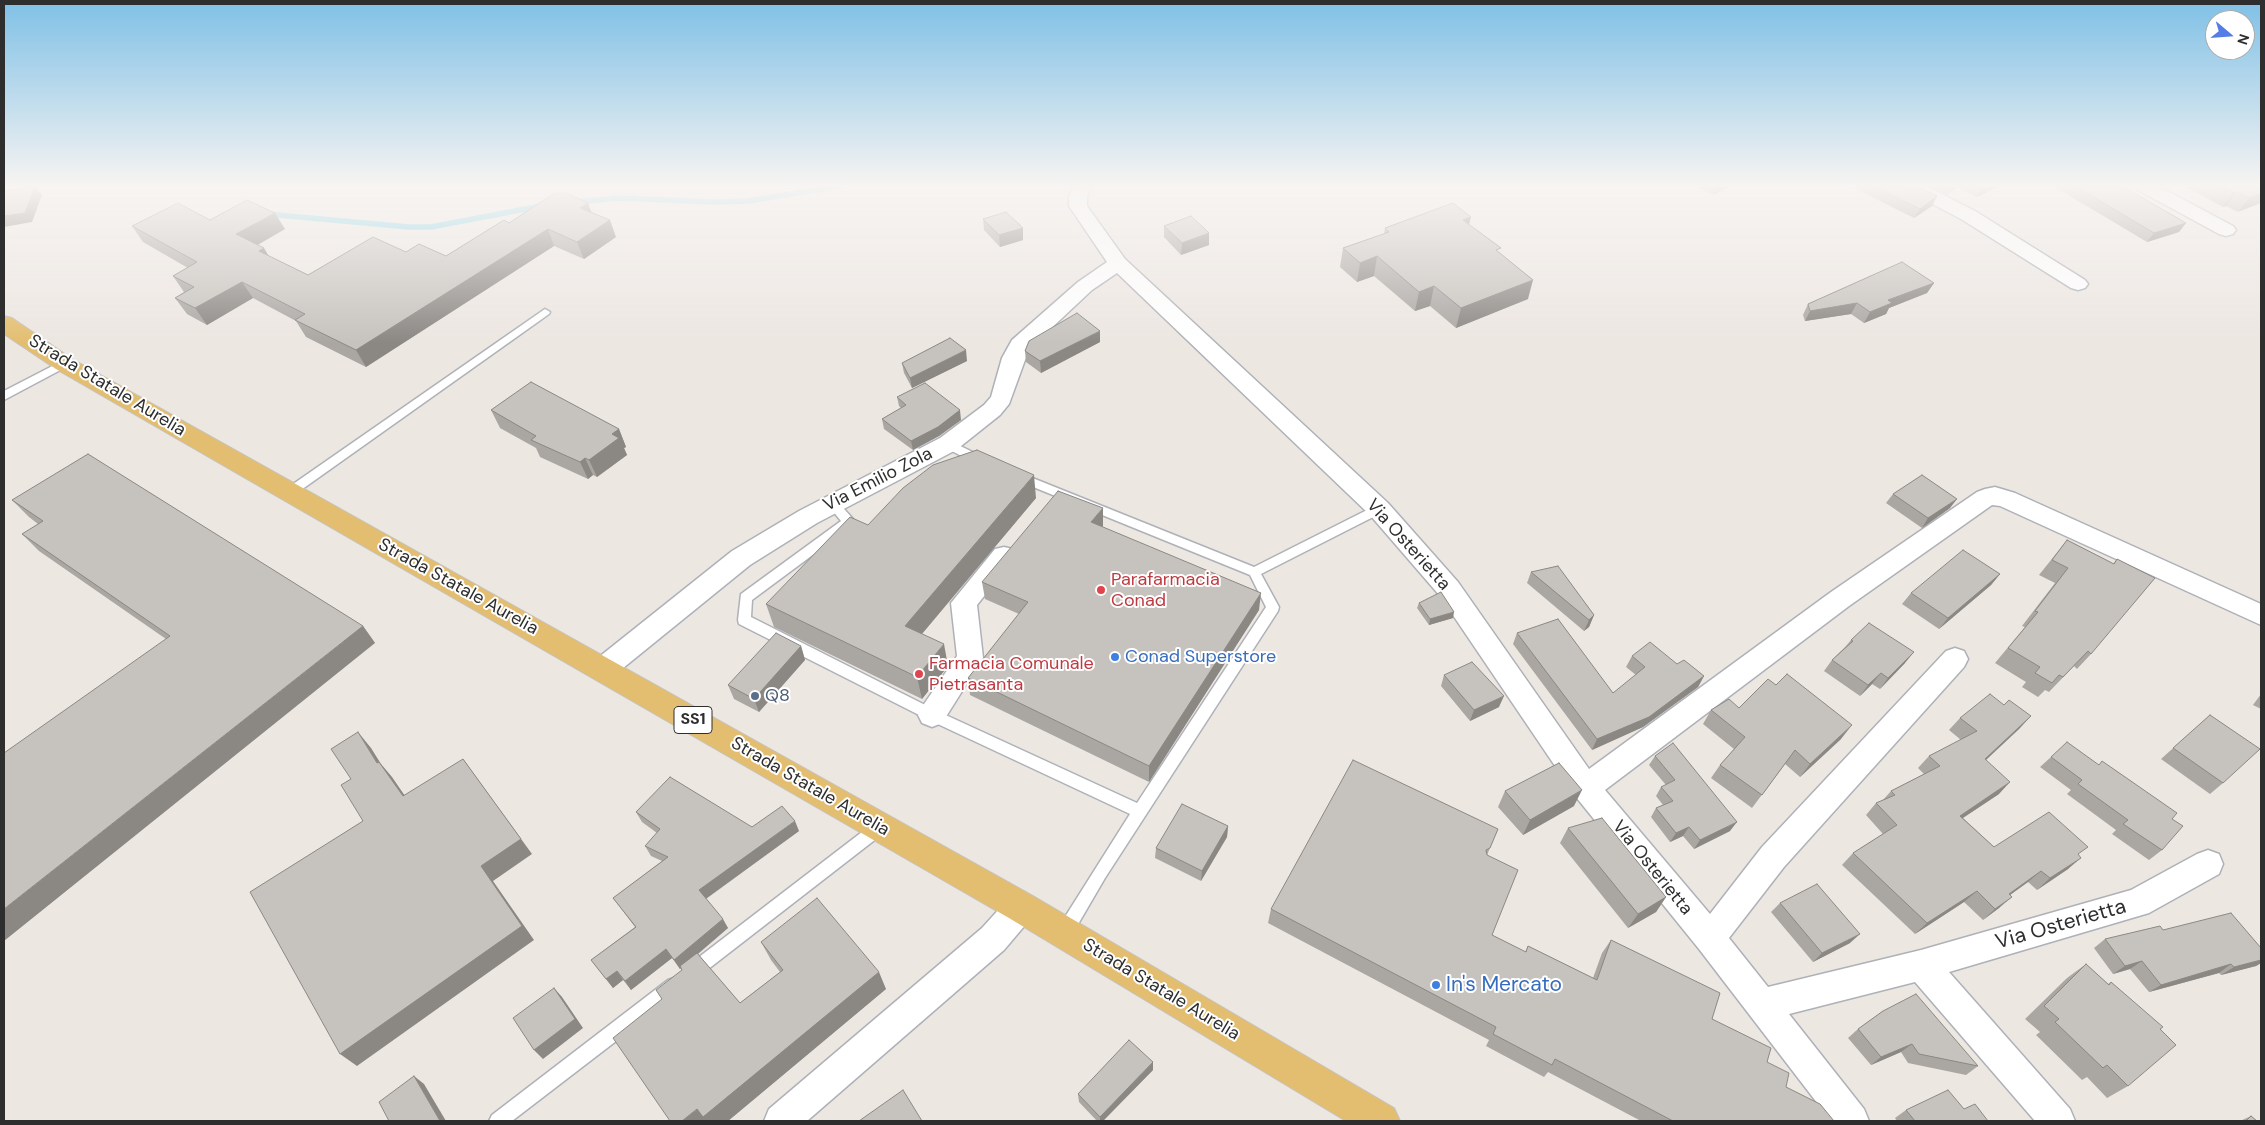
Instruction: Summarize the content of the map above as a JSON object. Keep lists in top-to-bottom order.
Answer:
{
  "streets": {
    "main road": ["Strada Statale Aurelia", "SS1"],
    "street": ["Via Emilio Zola", "Via Osterietta"]
  },
  "crossings": [
    ["Strada Statale Aurelia", "Via Emilio Zola"],
    ["Via Emilio Zola", "Via Osterietta"]
  ],
  "places": [
    "Parafarmacia Conad",
    "Conad Superstore",
    "Farmacia Comunale Pietrasanta",
    "Q8",
    "In's Mercato"
  ],
  "north": "right"
}
